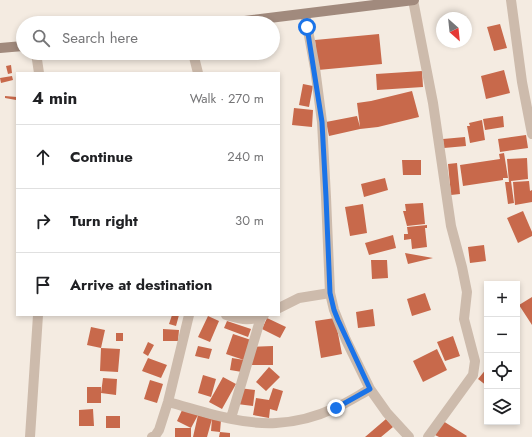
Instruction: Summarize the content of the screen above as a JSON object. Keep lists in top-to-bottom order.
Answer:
{
  "north": "bottom right",
  "page": {
    "search": "Search here",
    "heading": ["4 min", "Walk · 270 m"],
    "list": [
      ["Continue", "240 m"],
      ["Turn right", "30 m"],
      "Arrive at destination"
    ],
    "map_buttons": ["+", "−"]
  }
}
